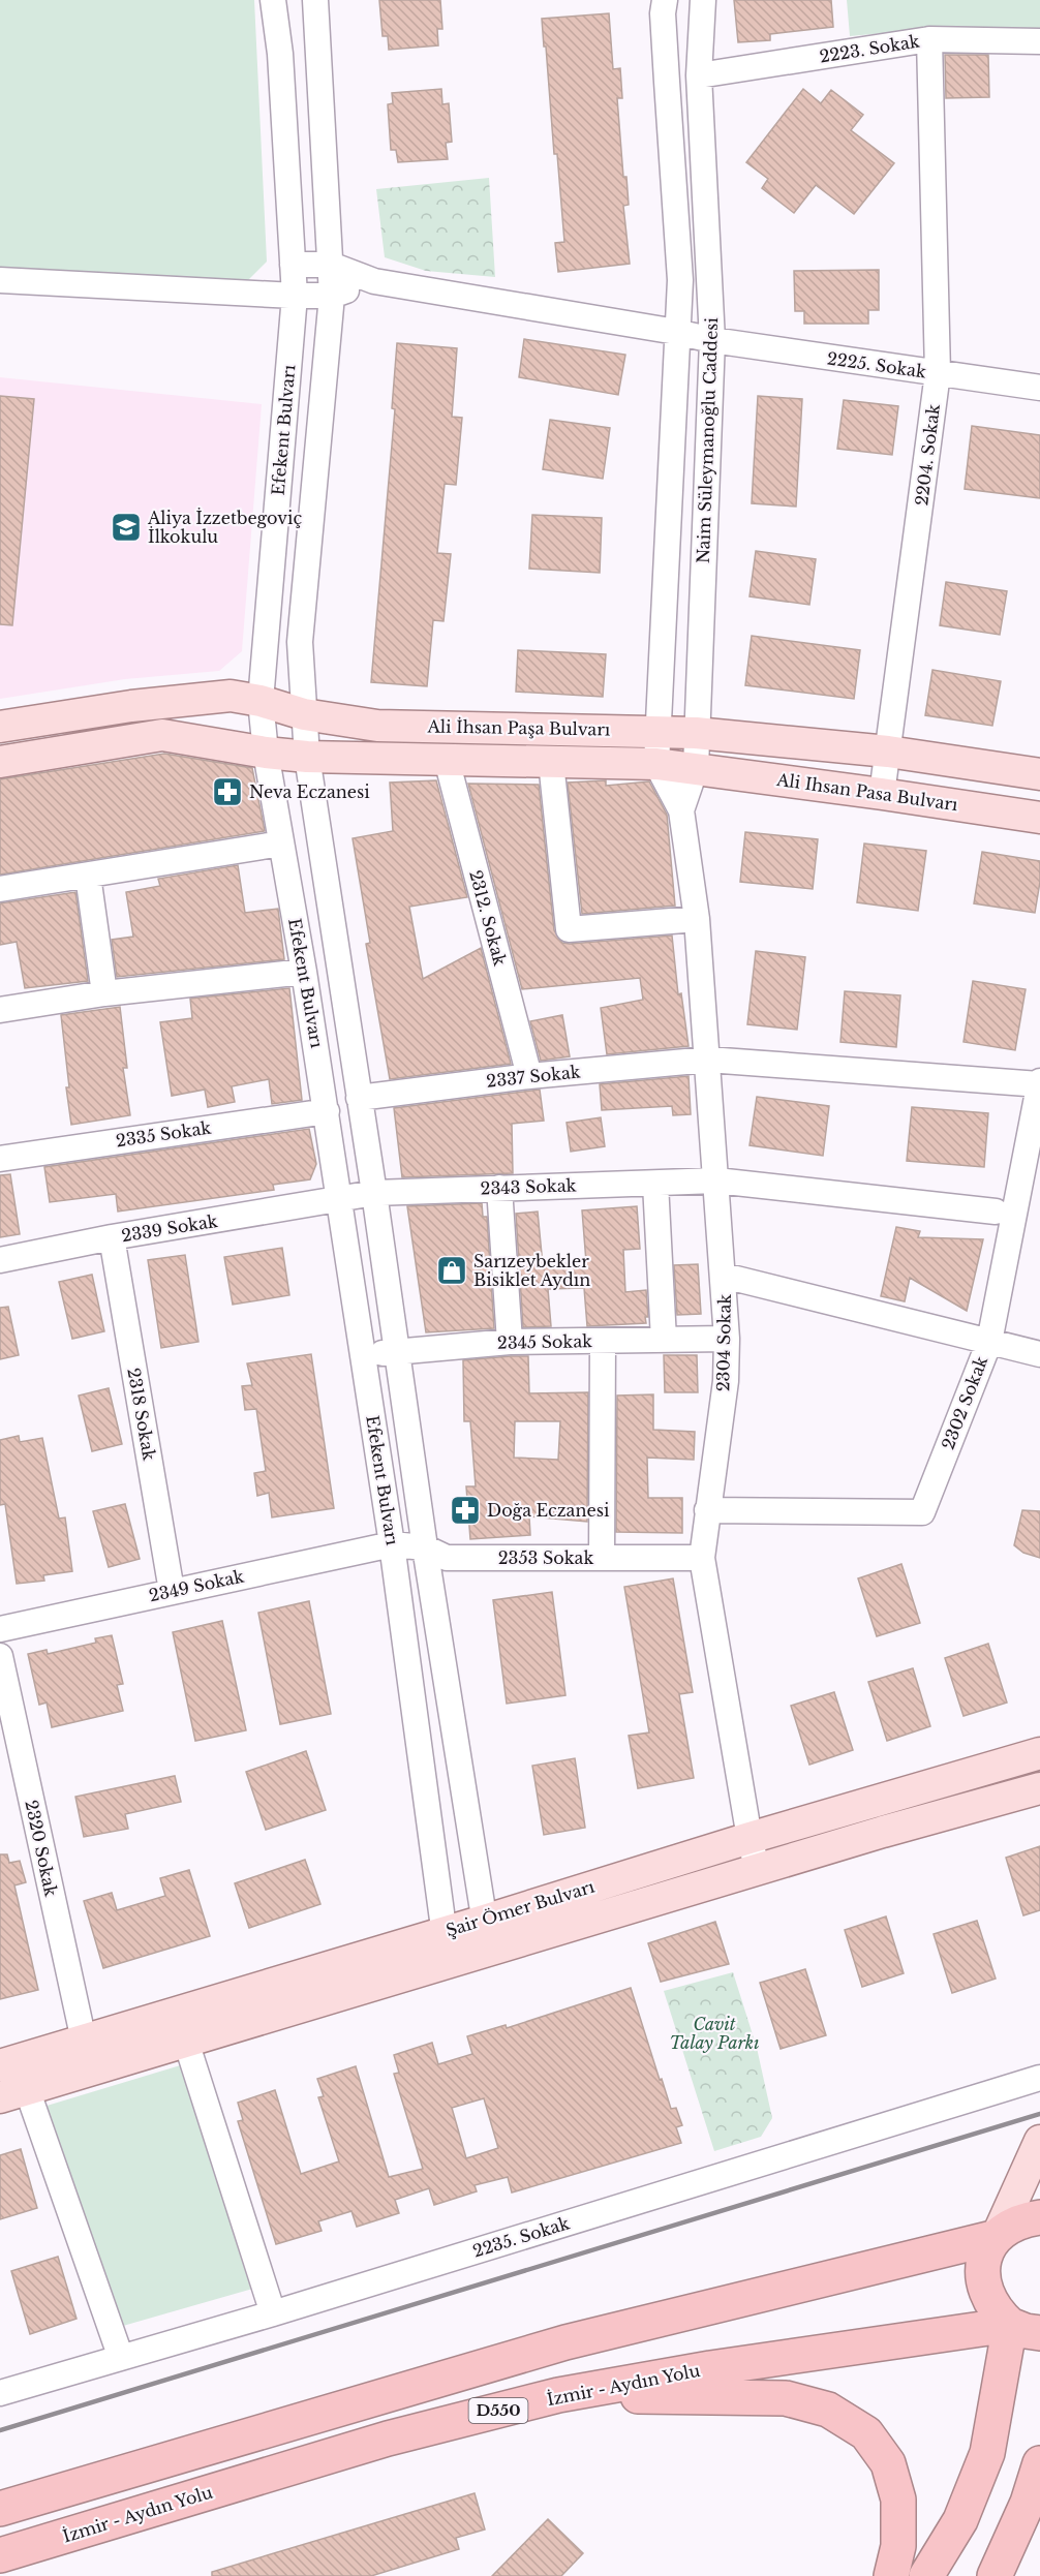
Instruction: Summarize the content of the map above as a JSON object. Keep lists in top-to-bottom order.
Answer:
{
  "streets": {
    "highway": ["İzmir - Aydın Yolu", "D550"],
    "main road": ["Ali İhsan Paşa Bulvarı", "Ali Ihsan Pasa Bulvarı", "Şair Ömer Bulvarı"],
    "street": [
      "2223. Sokak",
      "2225. Sokak",
      "Efekent Bulvarı",
      "Naim Süleymanoğlu Caddesi",
      "2204. Sokak",
      "2312. Sokak",
      "2337 Sokak",
      "2335 Sokak",
      "2343 Sokak",
      "2339 Sokak",
      "2345 Sokak",
      "2304 Sokak",
      "2302 Sokak",
      "2318 Sokak",
      "2353 Sokak",
      "2349 Sokak",
      "2320 Sokak",
      "2235. Sokak"
    ]
  },
  "crossings": [
    ["2223. Sokak", "Naim Süleymanoğlu Caddesi"],
    ["2223. Sokak", "2204. Sokak"],
    ["2225. Sokak", "Efekent Bulvarı"],
    ["2225. Sokak", "Naim Süleymanoğlu Caddesi"],
    ["2225. Sokak", "2204. Sokak"],
    ["Efekent Bulvarı", "Ali İhsan Paşa Bulvarı"],
    ["Efekent Bulvarı", "2337 Sokak"],
    ["Efekent Bulvarı", "2335 Sokak"],
    ["Efekent Bulvarı", "2343 Sokak"],
    ["Efekent Bulvarı", "2339 Sokak"],
    ["Efekent Bulvarı", "2345 Sokak"],
    ["Efekent Bulvarı", "2353 Sokak"],
    ["Efekent Bulvarı", "2349 Sokak"],
    ["Efekent Bulvarı", "Şair Ömer Bulvarı"],
    ["Naim Süleymanoğlu Caddesi", "Ali İhsan Paşa Bulvarı"],
    ["Naim Süleymanoğlu Caddesi", "Ali Ihsan Pasa Bulvarı"],
    ["Naim Süleymanoğlu Caddesi", "2304 Sokak"],
    ["2204. Sokak", "Ali İhsan Paşa Bulvarı"],
    ["2204. Sokak", "Ali Ihsan Pasa Bulvarı"],
    ["Ali İhsan Paşa Bulvarı", "Ali Ihsan Pasa Bulvarı"],
    ["Ali İhsan Paşa Bulvarı", "2312. Sokak"],
    ["2312. Sokak", "2337 Sokak"],
    ["2337 Sokak", "2304 Sokak"],
    ["2337 Sokak", "2302 Sokak"],
    ["2343 Sokak", "2339 Sokak"],
    ["2343 Sokak", "2304 Sokak"],
    ["2339 Sokak", "2318 Sokak"],
    ["2345 Sokak", "2304 Sokak"],
    ["2304 Sokak", "2302 Sokak"],
    ["2304 Sokak", "2353 Sokak"],
    ["2304 Sokak", "Şair Ömer Bulvarı"],
    ["2318 Sokak", "2349 Sokak"],
    ["2353 Sokak", "2349 Sokak"],
    ["2320 Sokak", "Şair Ömer Bulvarı"]
  ],
  "parks": ["Cavit Talay Parkı"],
  "places": {
    "school or university": ["Aliya İzzetbegoviç İlkokulu"],
    "pharmacy": ["Neva Eczanesi", "Doğa Eczanesi"],
    "shop": ["Sarızeybekler Bisiklet Aydın"]
  }
}
